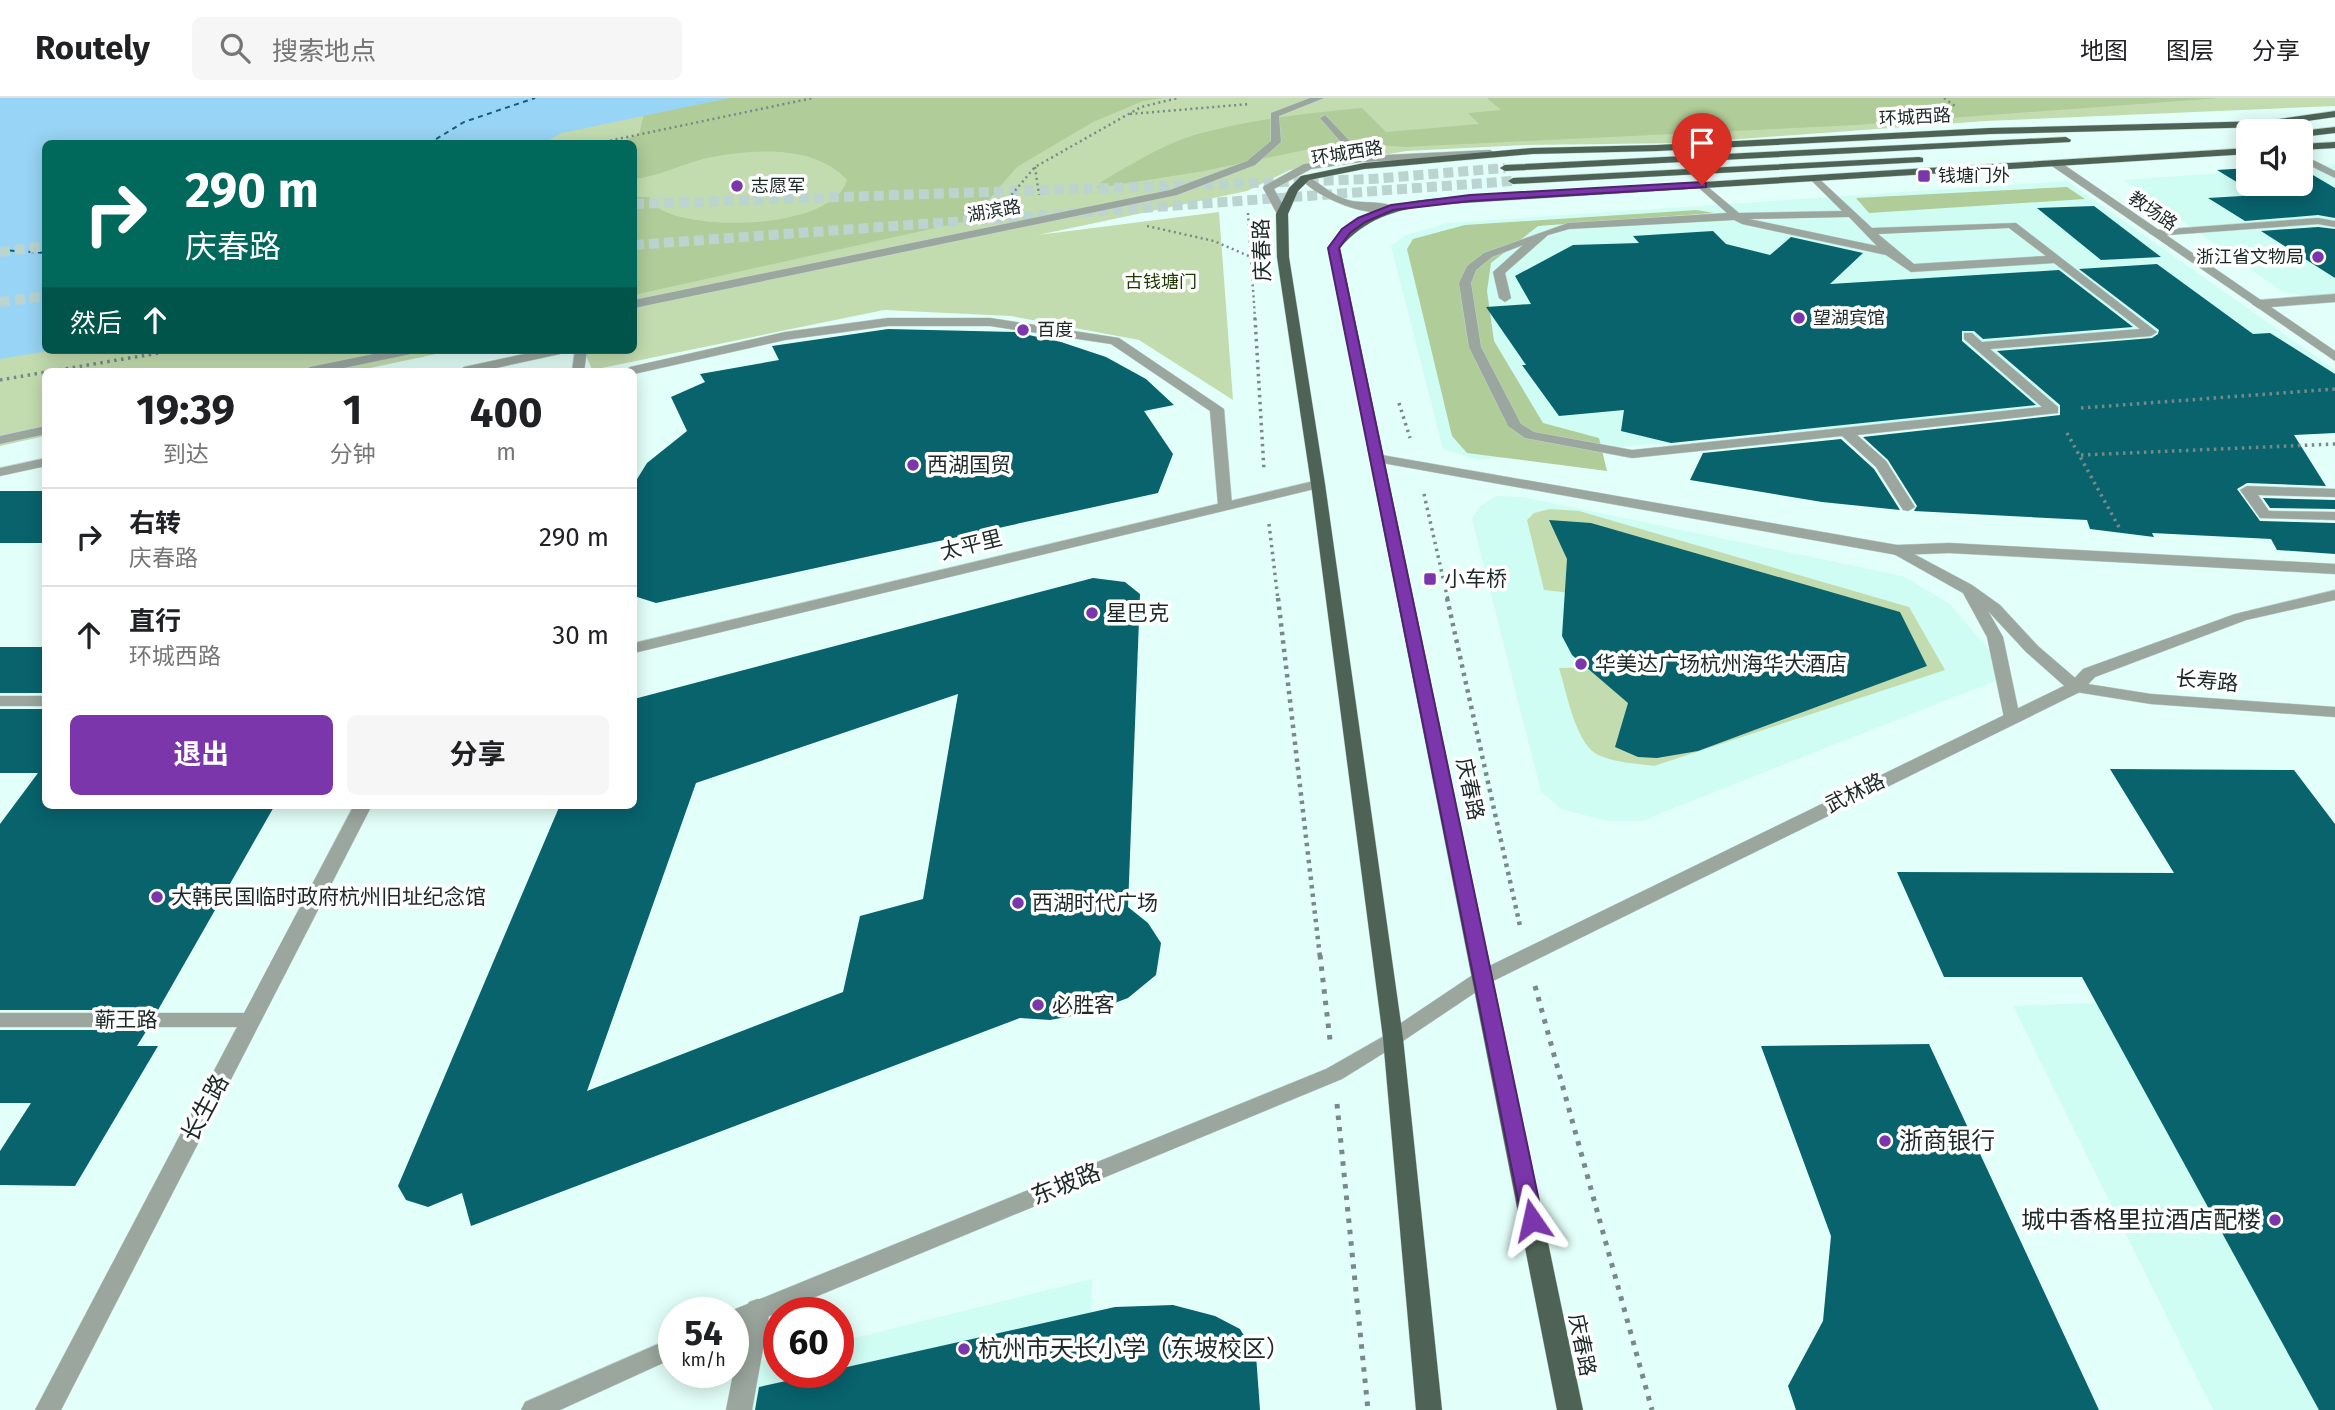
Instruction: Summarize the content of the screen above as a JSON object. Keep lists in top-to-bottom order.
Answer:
{
  "streets": {
    "main road": ["环城西路", "庆春路"],
    "street": [
      "湖滨路",
      "教场路",
      "太平里",
      "长寿路",
      "武林路",
      "蕲王路",
      "长生路",
      "东坡路"
    ]
  },
  "crossings": [
    ["环城西路", "教场路"],
    ["环城西路", "庆春路"],
    ["庆春路", "太平里"],
    ["庆春路", "武林路"],
    ["庆春路", "东坡路"],
    ["长寿路", "武林路"],
    ["武林路", "东坡路"],
    ["蕲王路", "长生路"]
  ],
  "parks": ["古钱塘门"],
  "places": {
    "transit": ["钱塘门外", "小车桥"],
    "other": [
      "志愿军",
      "浙江省文物局",
      "望湖宾馆",
      "百度",
      "西湖国贸",
      "星巴克",
      "华美达广场杭州海华大酒店",
      "大韩民国临时政府杭州旧址纪念馆",
      "西湖时代广场",
      "必胜客",
      "浙商银行",
      "城中香格里拉酒店配楼",
      "杭州市天长小学（东坡校区）"
    ]
  },
  "page": {
    "header": "Routely",
    "search": "搜索地点",
    "nav": ["地图", "图层", "分享"],
    "turn": ["290 m", "庆春路"],
    "then": "然后",
    "eta": [
      "19:39",
      "到达",
      "1",
      "分钟",
      "400",
      "m"
    ],
    "list": [
      {
        "name": "右转",
        "note": "庆春路",
        "value": "290 m"
      },
      {
        "name": "直行",
        "note": "环城西路",
        "value": "30 m"
      }
    ],
    "buttons": ["退出", "分享"],
    "speed": "54 km/h",
    "limit": "60"
  }
}
